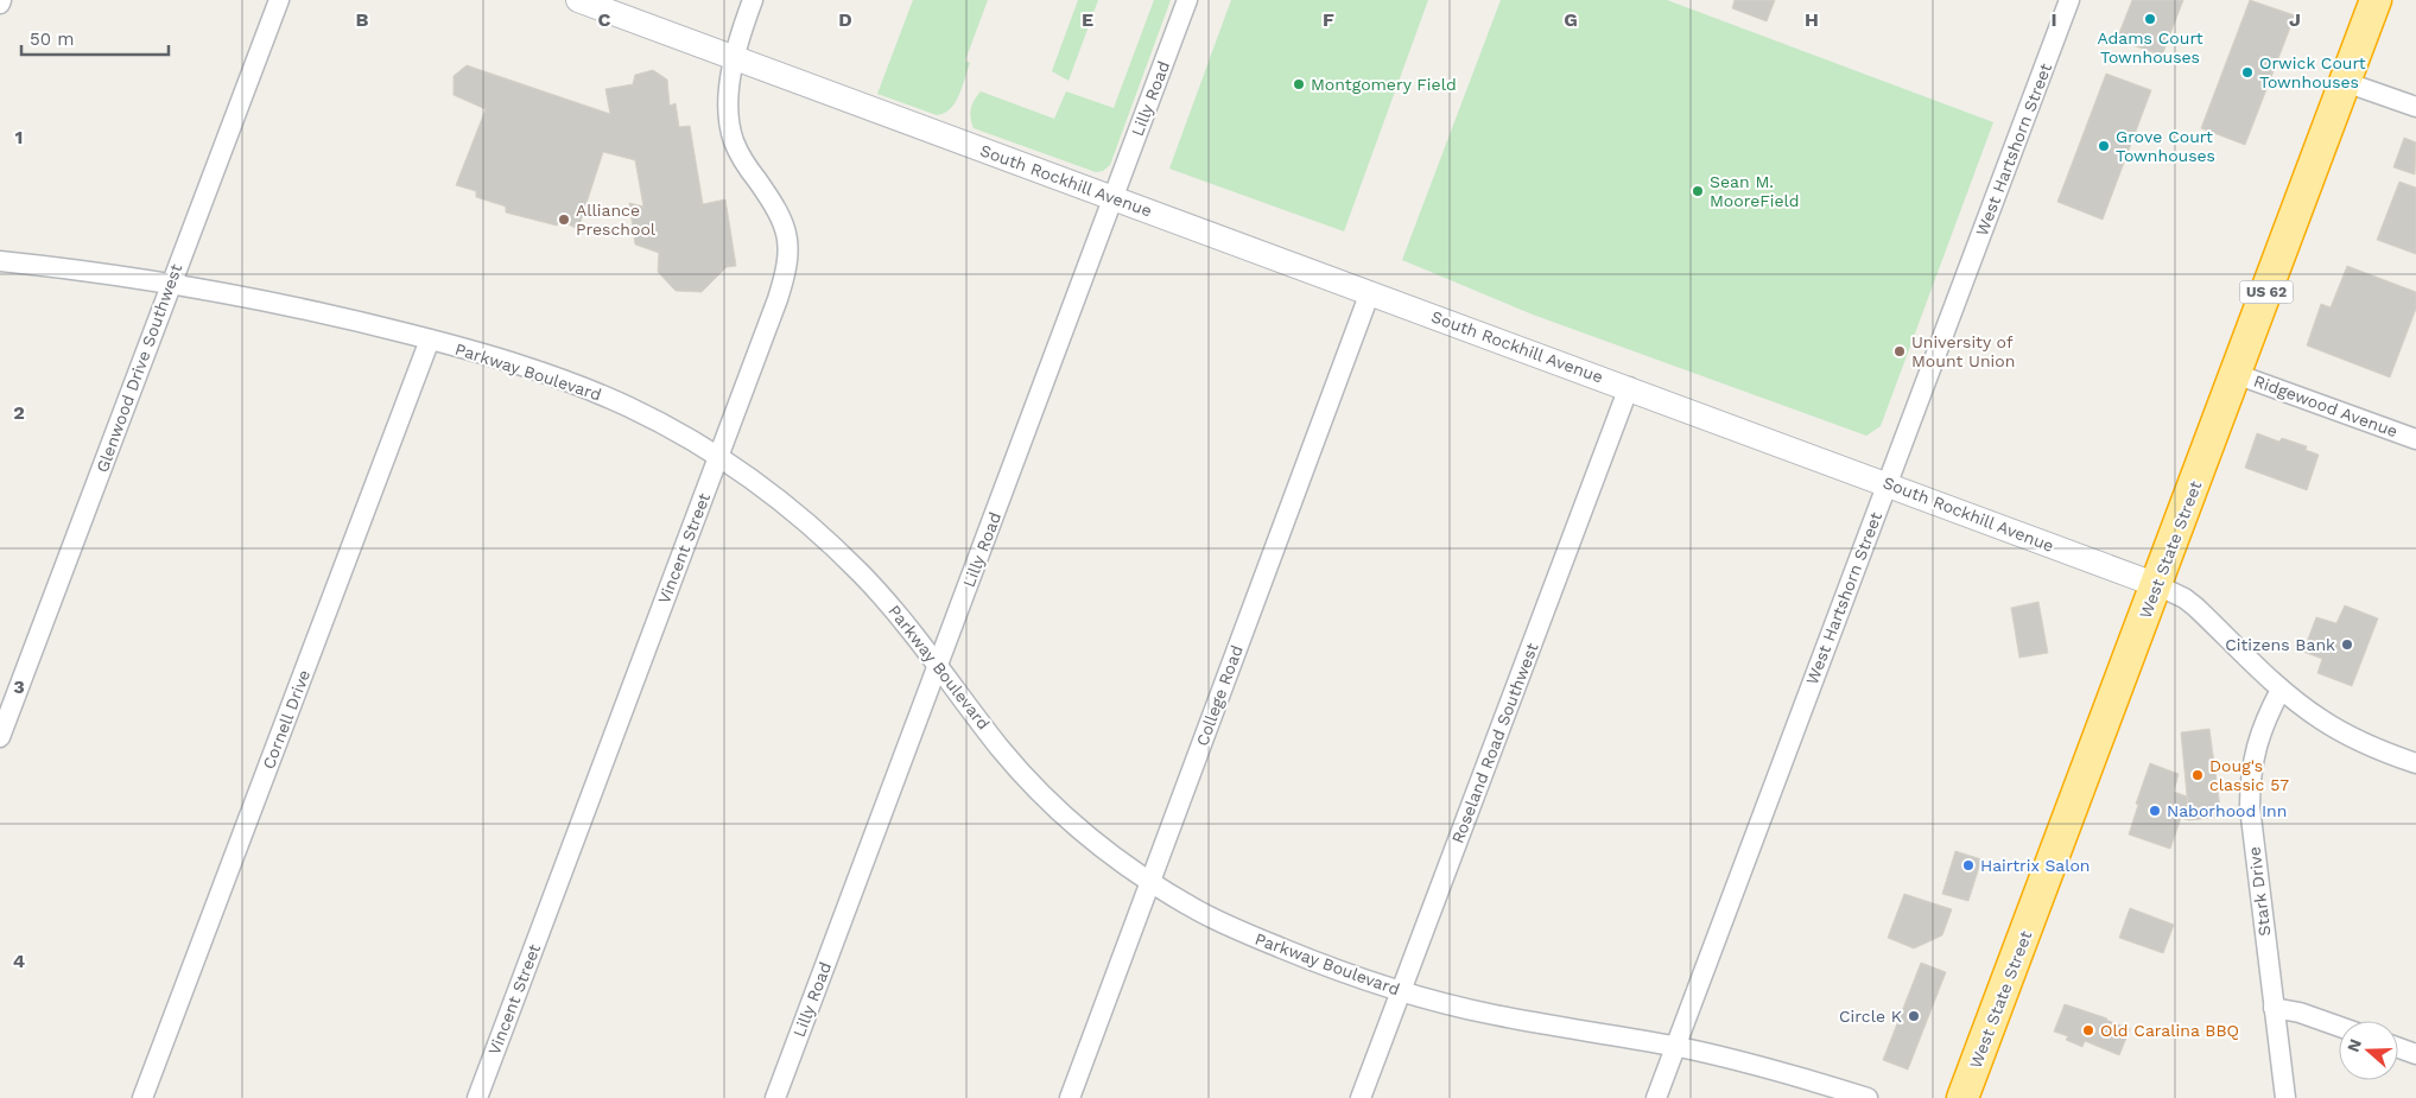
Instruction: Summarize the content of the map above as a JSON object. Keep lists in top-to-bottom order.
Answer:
{
  "streets": {
    "highway": ["US 62", "West State Street"],
    "street": [
      "Lilly Road",
      "West Hartshorn Street",
      "South Rockhill Avenue",
      "Glenwood Drive Southwest",
      "Parkway Boulevard",
      "Ridgewood Avenue",
      "Vincent Street",
      "College Road",
      "Cornell Drive",
      "Roseland Road Southwest",
      "Stark Drive"
    ]
  },
  "crossings": [
    ["Lilly Road", "South Rockhill Avenue"],
    ["Lilly Road", "Parkway Boulevard"],
    ["West Hartshorn Street", "South Rockhill Avenue"],
    ["West Hartshorn Street", "Parkway Boulevard"],
    ["South Rockhill Avenue", "Vincent Street"],
    ["South Rockhill Avenue", "West State Street"],
    ["South Rockhill Avenue", "College Road"],
    ["South Rockhill Avenue", "Roseland Road Southwest"],
    ["South Rockhill Avenue", "Stark Drive"],
    ["Glenwood Drive Southwest", "Parkway Boulevard"],
    ["Parkway Boulevard", "Vincent Street"],
    ["Parkway Boulevard", "College Road"],
    ["Parkway Boulevard", "Cornell Drive"],
    ["Parkway Boulevard", "Roseland Road Southwest"],
    ["Ridgewood Avenue", "West State Street"]
  ],
  "places": [
    "Adams Court Townhouses",
    "Orwick Court Townhouses",
    "Montgomery Field",
    "Grove Court Townhouses",
    "Sean M. MooreField",
    "Alliance Preschool",
    "University of Mount Union",
    "Citizens Bank",
    "Doug's classic 57",
    "Naborhood Inn",
    "Hairtrix Salon",
    "Circle K",
    "Old Caralina BBQ"
  ],
  "scale_bar": "50 m",
  "north": "left",
  "grid": {
    "columns": [
      "B",
      "C",
      "D",
      "E",
      "F",
      "G",
      "H",
      "I",
      "J"
    ],
    "rows": [
      "1",
      "2",
      "3",
      "4"
    ]
  }
}
